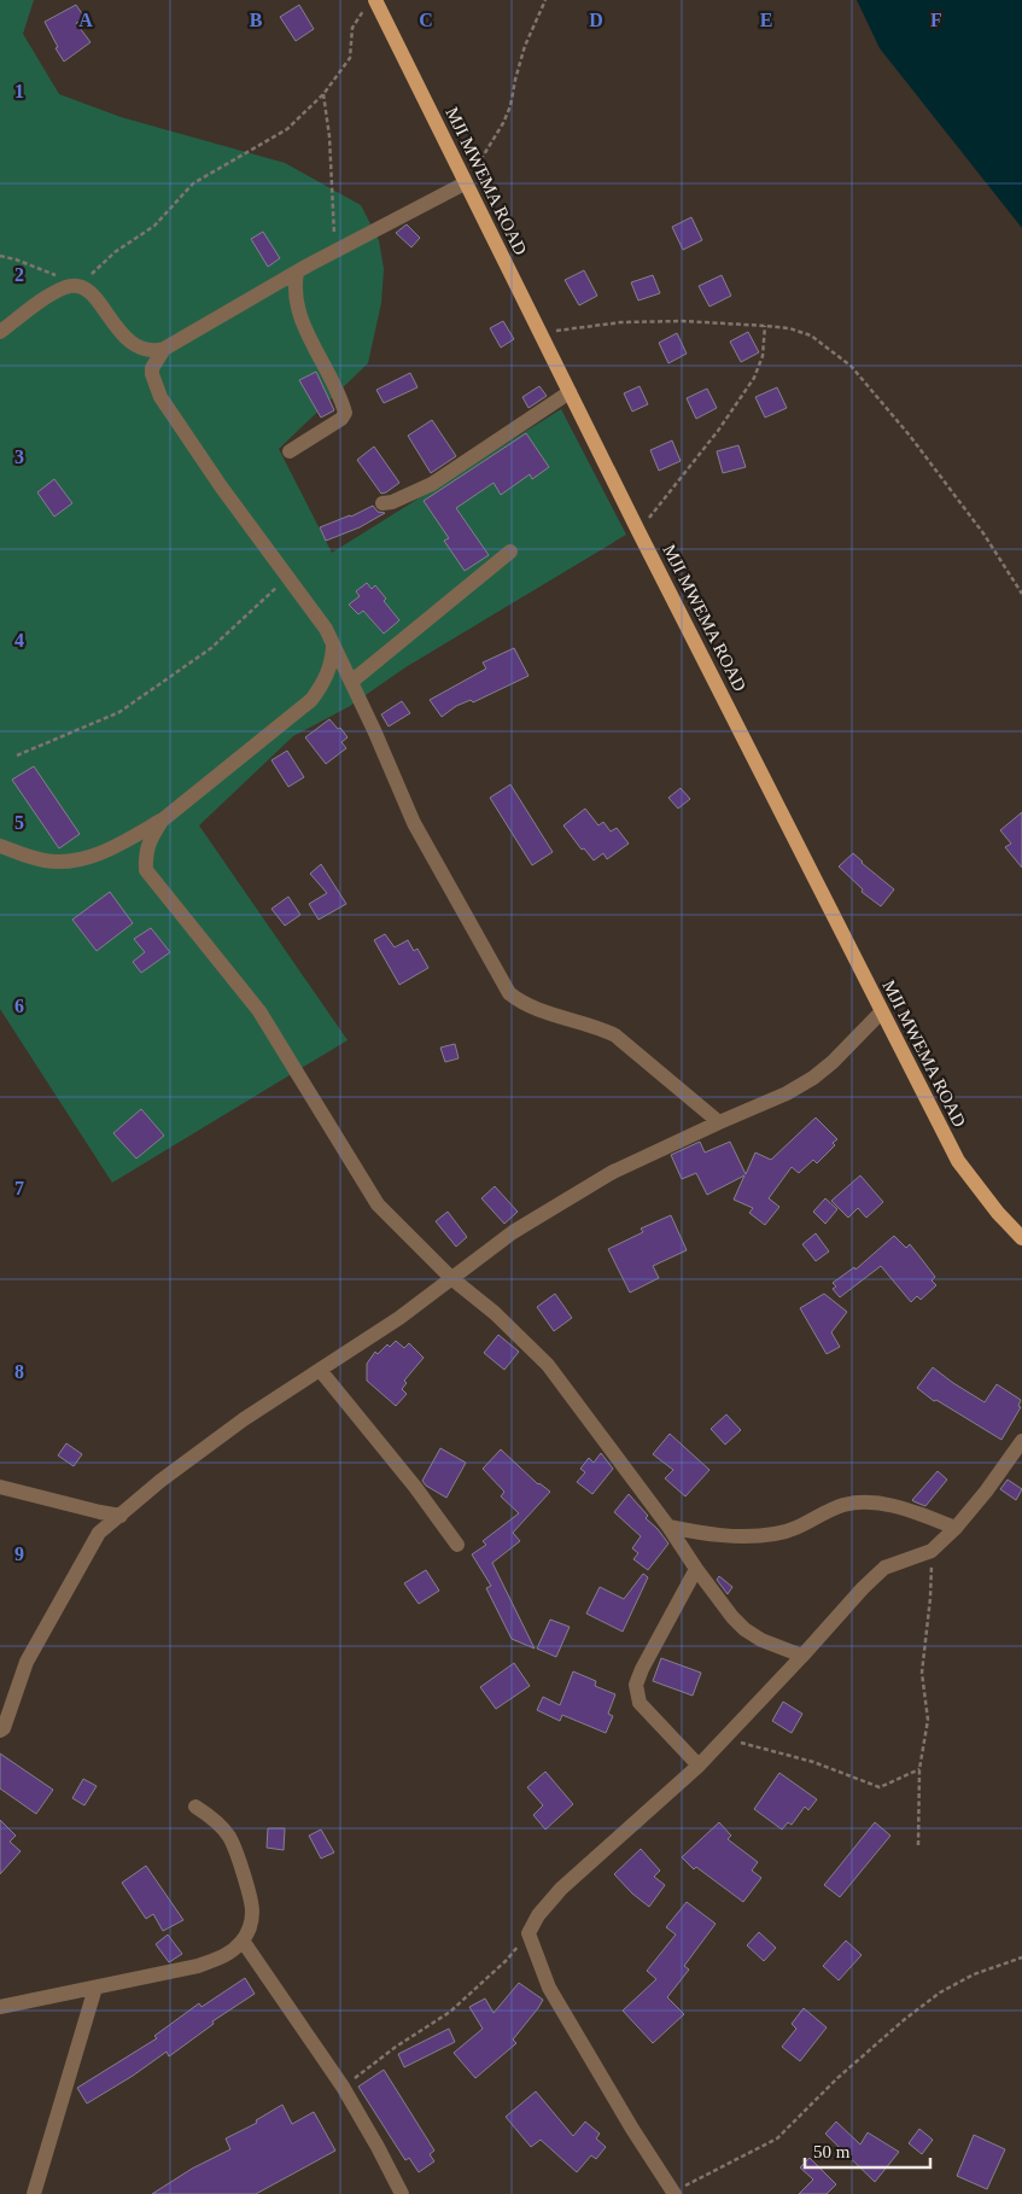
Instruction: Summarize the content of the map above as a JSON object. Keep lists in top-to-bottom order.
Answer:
{
  "streets": {
    "main road": ["MJI MWEMA ROAD"]
  },
  "scale_bar": "50 m",
  "grid": {
    "columns": [
      "A",
      "B",
      "C",
      "D",
      "E",
      "F"
    ],
    "rows": [
      "1",
      "2",
      "3",
      "4",
      "5",
      "6",
      "7",
      "8",
      "9"
    ]
  }
}
